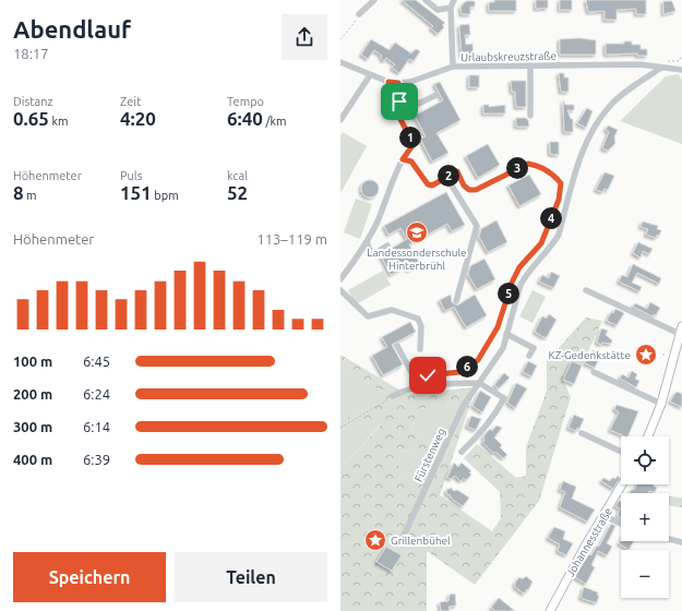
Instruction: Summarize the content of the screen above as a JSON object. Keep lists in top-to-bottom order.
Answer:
{
  "streets": {
    "main road": ["Johannesstraße"],
    "street": ["Urlaubskreuzstraße", "Fürstenweg"]
  },
  "crossings": [
    ["Urlaubskreuzstraße", "Fürstenweg"]
  ],
  "places": {
    "school or university": ["Landessonderschule Hinterbrühl"],
    "place": ["KZ-Gedenkstätte", "Grillenbühel"]
  },
  "page": {
    "heading": ["Abendlauf", "18:17"],
    "stats": [
      ["Distanz", "0.65 km"],
      ["Zeit", "4:20"],
      ["Tempo", "6:40 /km"],
      ["Höhenmeter", "8 m"],
      ["Puls", "151 bpm"],
      ["kcal", "52"]
    ],
    "pins": [
      "1",
      "3",
      "2",
      "4",
      "5",
      "6"
    ],
    "chart": ["Höhenmeter", "113–119 m"],
    "list": [
      {
        "name": "100 m",
        "note": "6:45"
      },
      {
        "name": "200 m",
        "note": "6:24"
      },
      {
        "name": "300 m",
        "note": "6:14"
      },
      {
        "name": "400 m",
        "note": "6:39"
      }
    ],
    "map_buttons": ["+", "−"],
    "buttons": ["Speichern", "Teilen"]
  }
}
